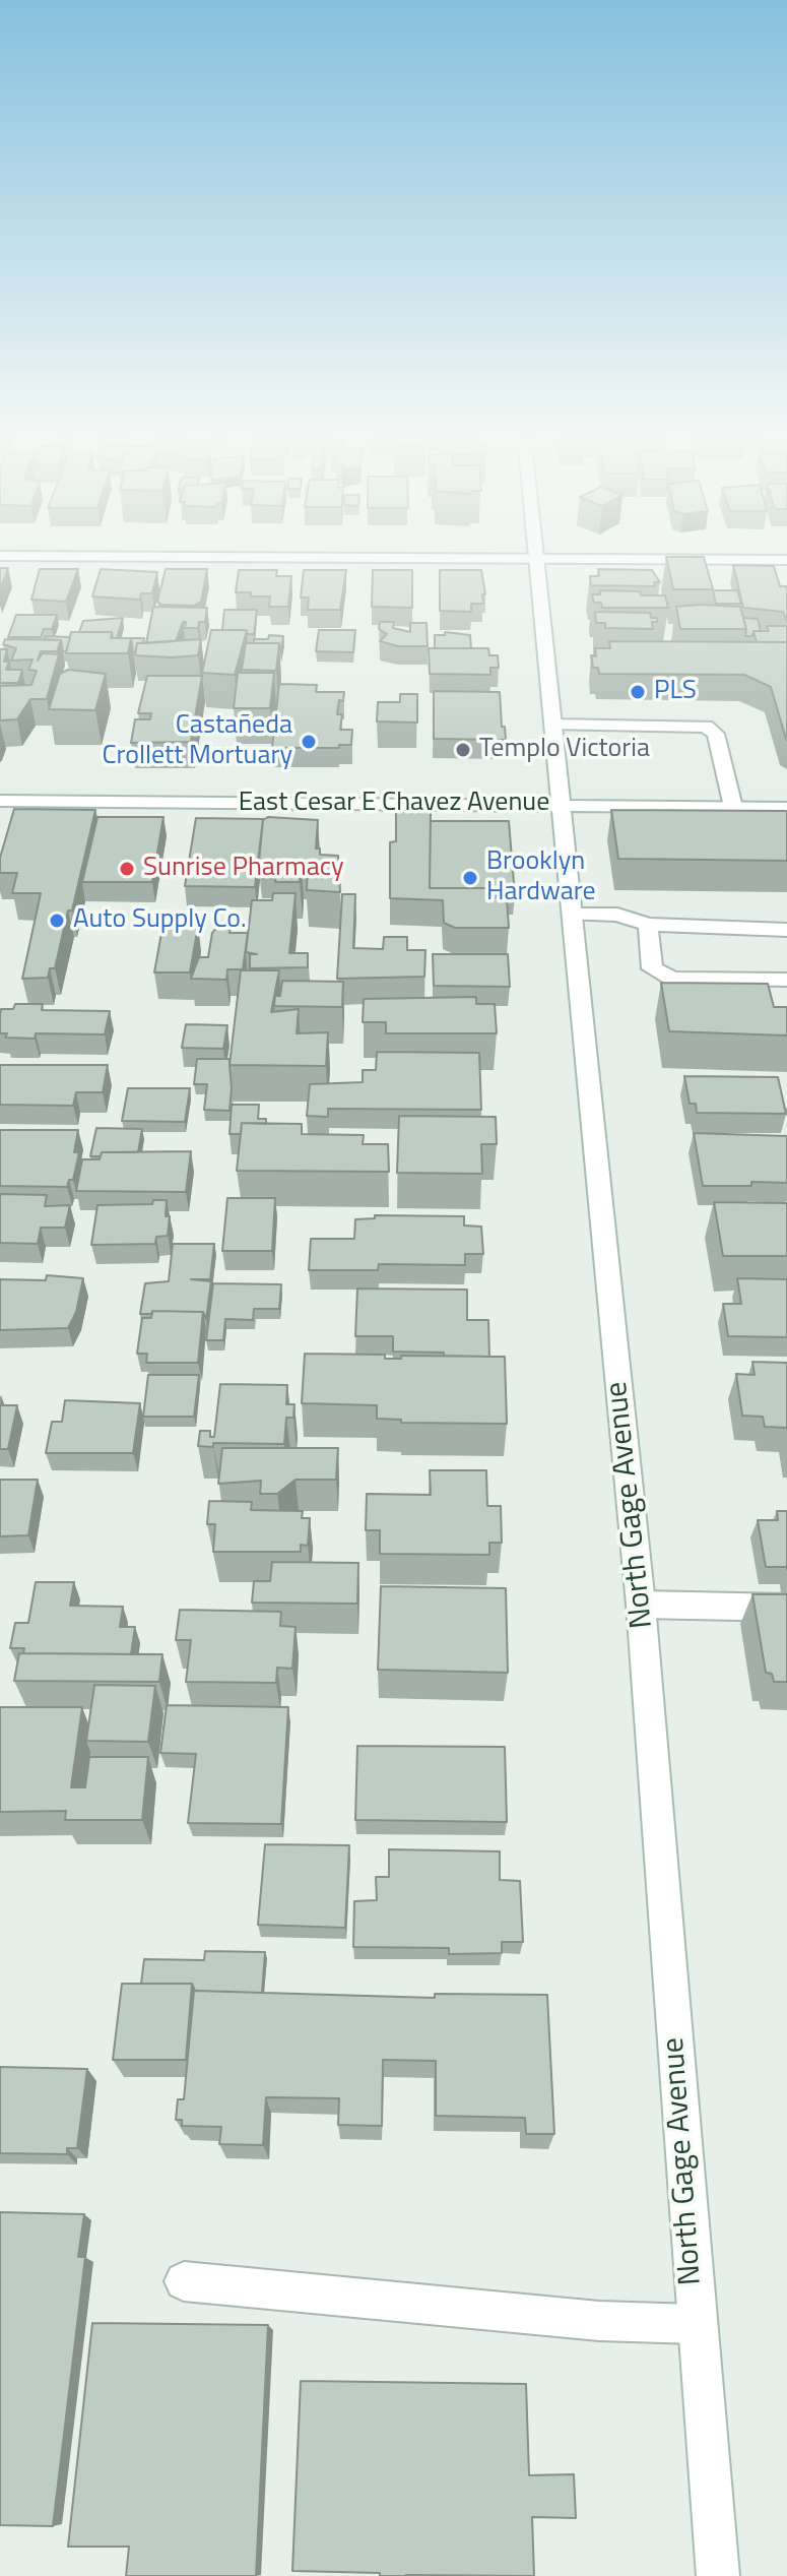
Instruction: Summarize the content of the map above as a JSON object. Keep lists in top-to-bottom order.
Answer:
{
  "streets": {
    "street": ["East Cesar E Chavez Avenue", "North Gage Avenue"]
  },
  "crossings": [
    ["East Cesar E Chavez Avenue", "North Gage Avenue"]
  ],
  "places": [
    "PLS",
    "Castañeda Crollett Mortuary",
    "Templo Victoria",
    "Sunrise Pharmacy",
    "Brooklyn Hardware",
    "Auto Supply Co."
  ]
}
